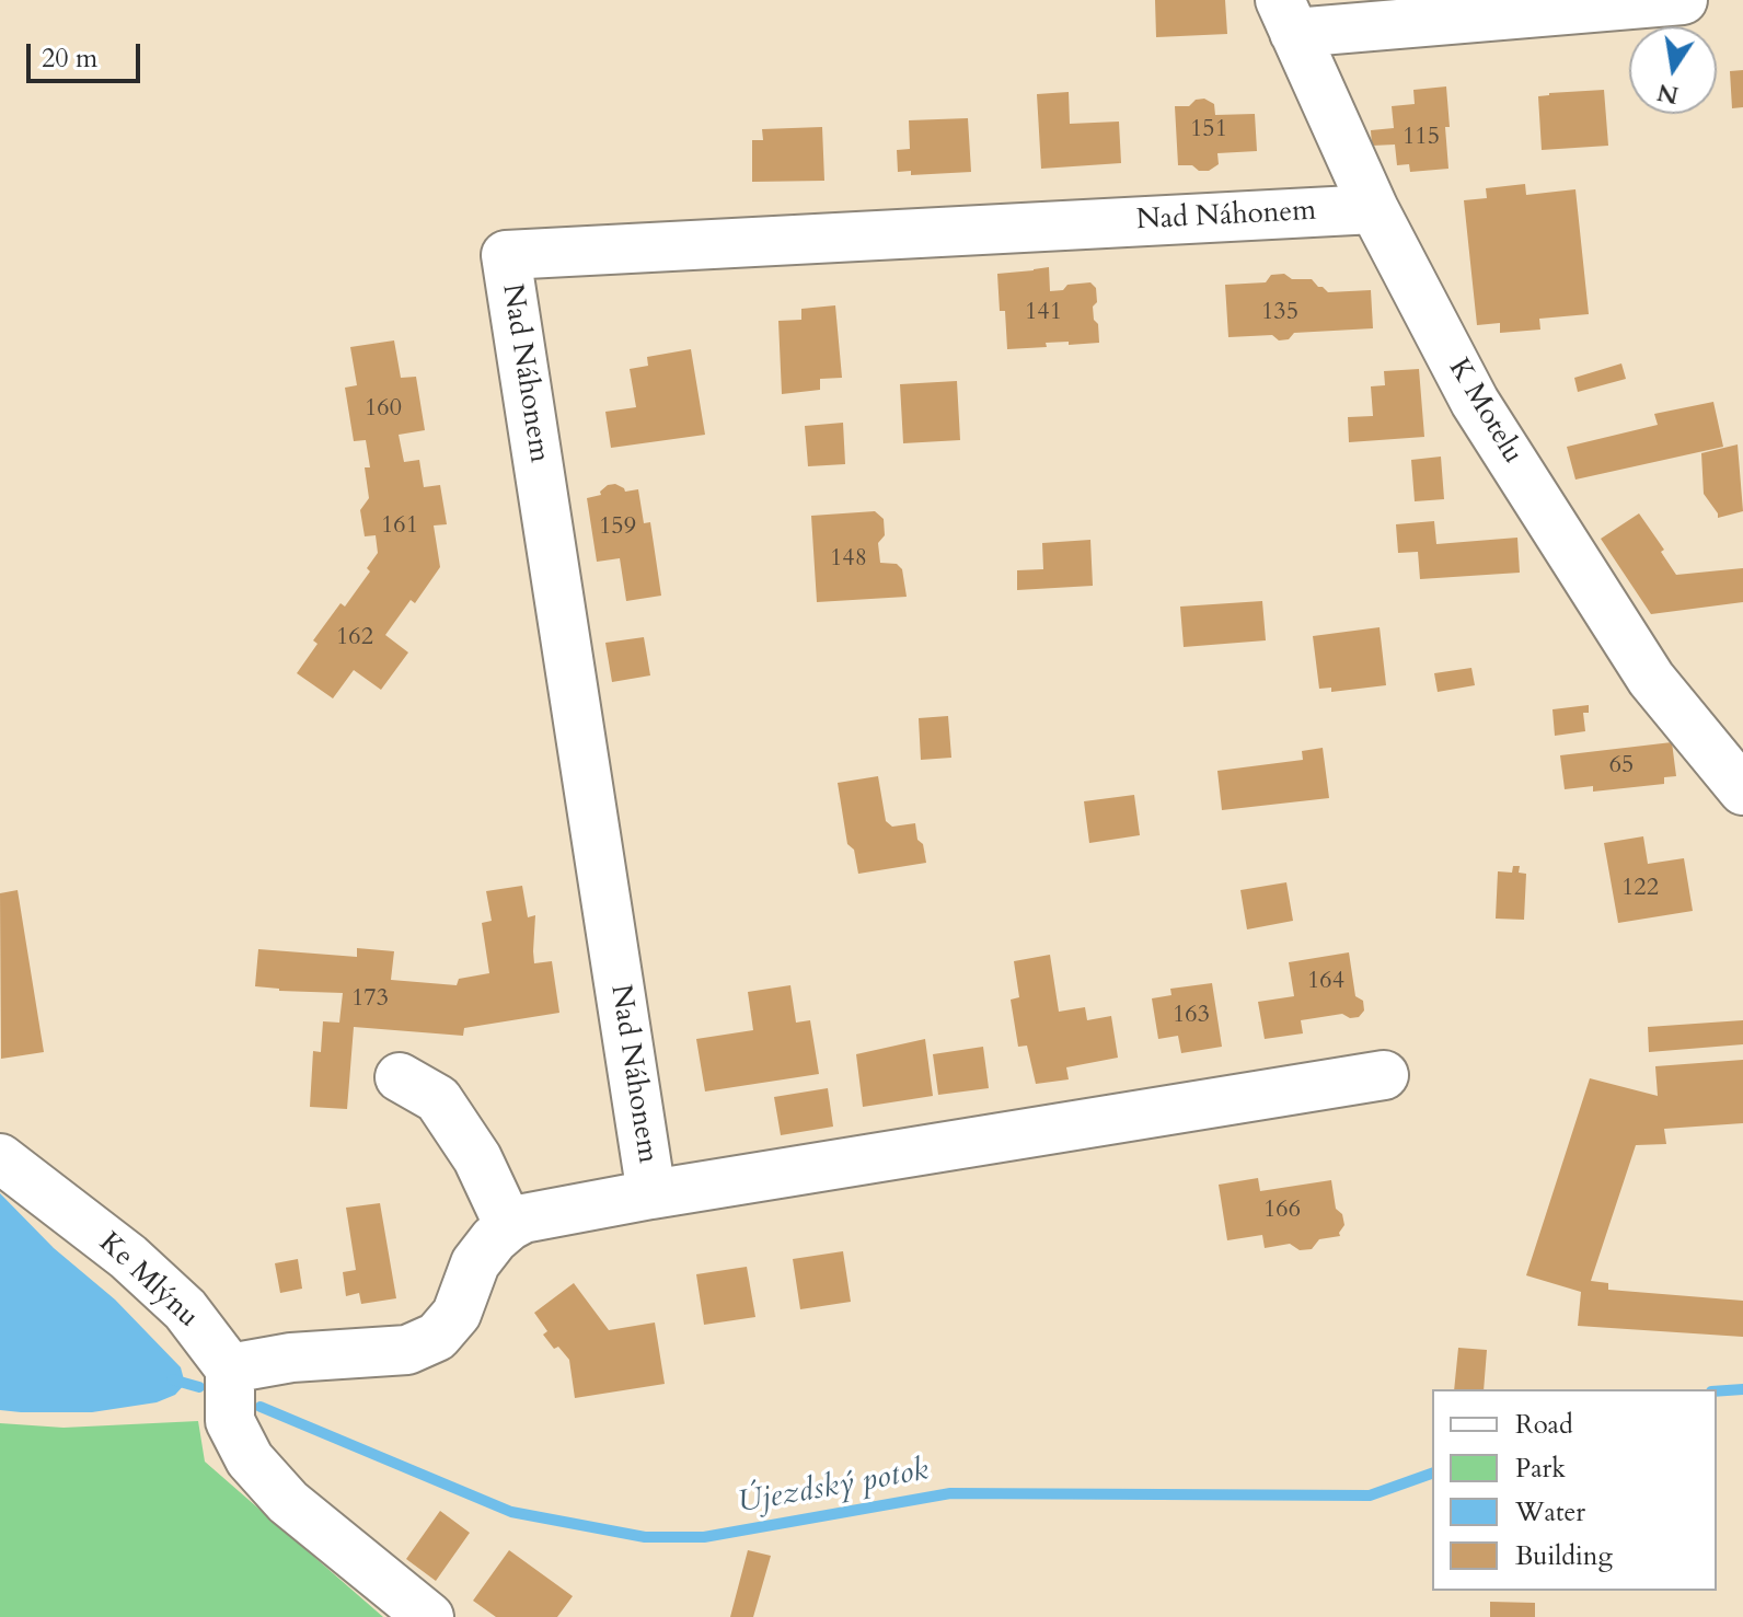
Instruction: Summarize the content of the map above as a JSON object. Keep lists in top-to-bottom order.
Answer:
{
  "streets": {
    "street": ["Nad Náhonem", "K Motelu", "Ke Mlýnu"]
  },
  "crossings": [
    ["Nad Náhonem", "K Motelu"],
    ["Nad Náhonem", "Ke Mlýnu"]
  ],
  "water": ["Újezdský potok"],
  "house_numbers": [
    "151",
    "115",
    "141",
    "135",
    "160",
    "161",
    "159",
    "148",
    "162",
    "65",
    "122",
    "164",
    "173",
    "163",
    "166"
  ],
  "legend": [
    "Road",
    "Park",
    "Water",
    "Building"
  ],
  "scale_bar": "20 m",
  "north": "bottom"
}
